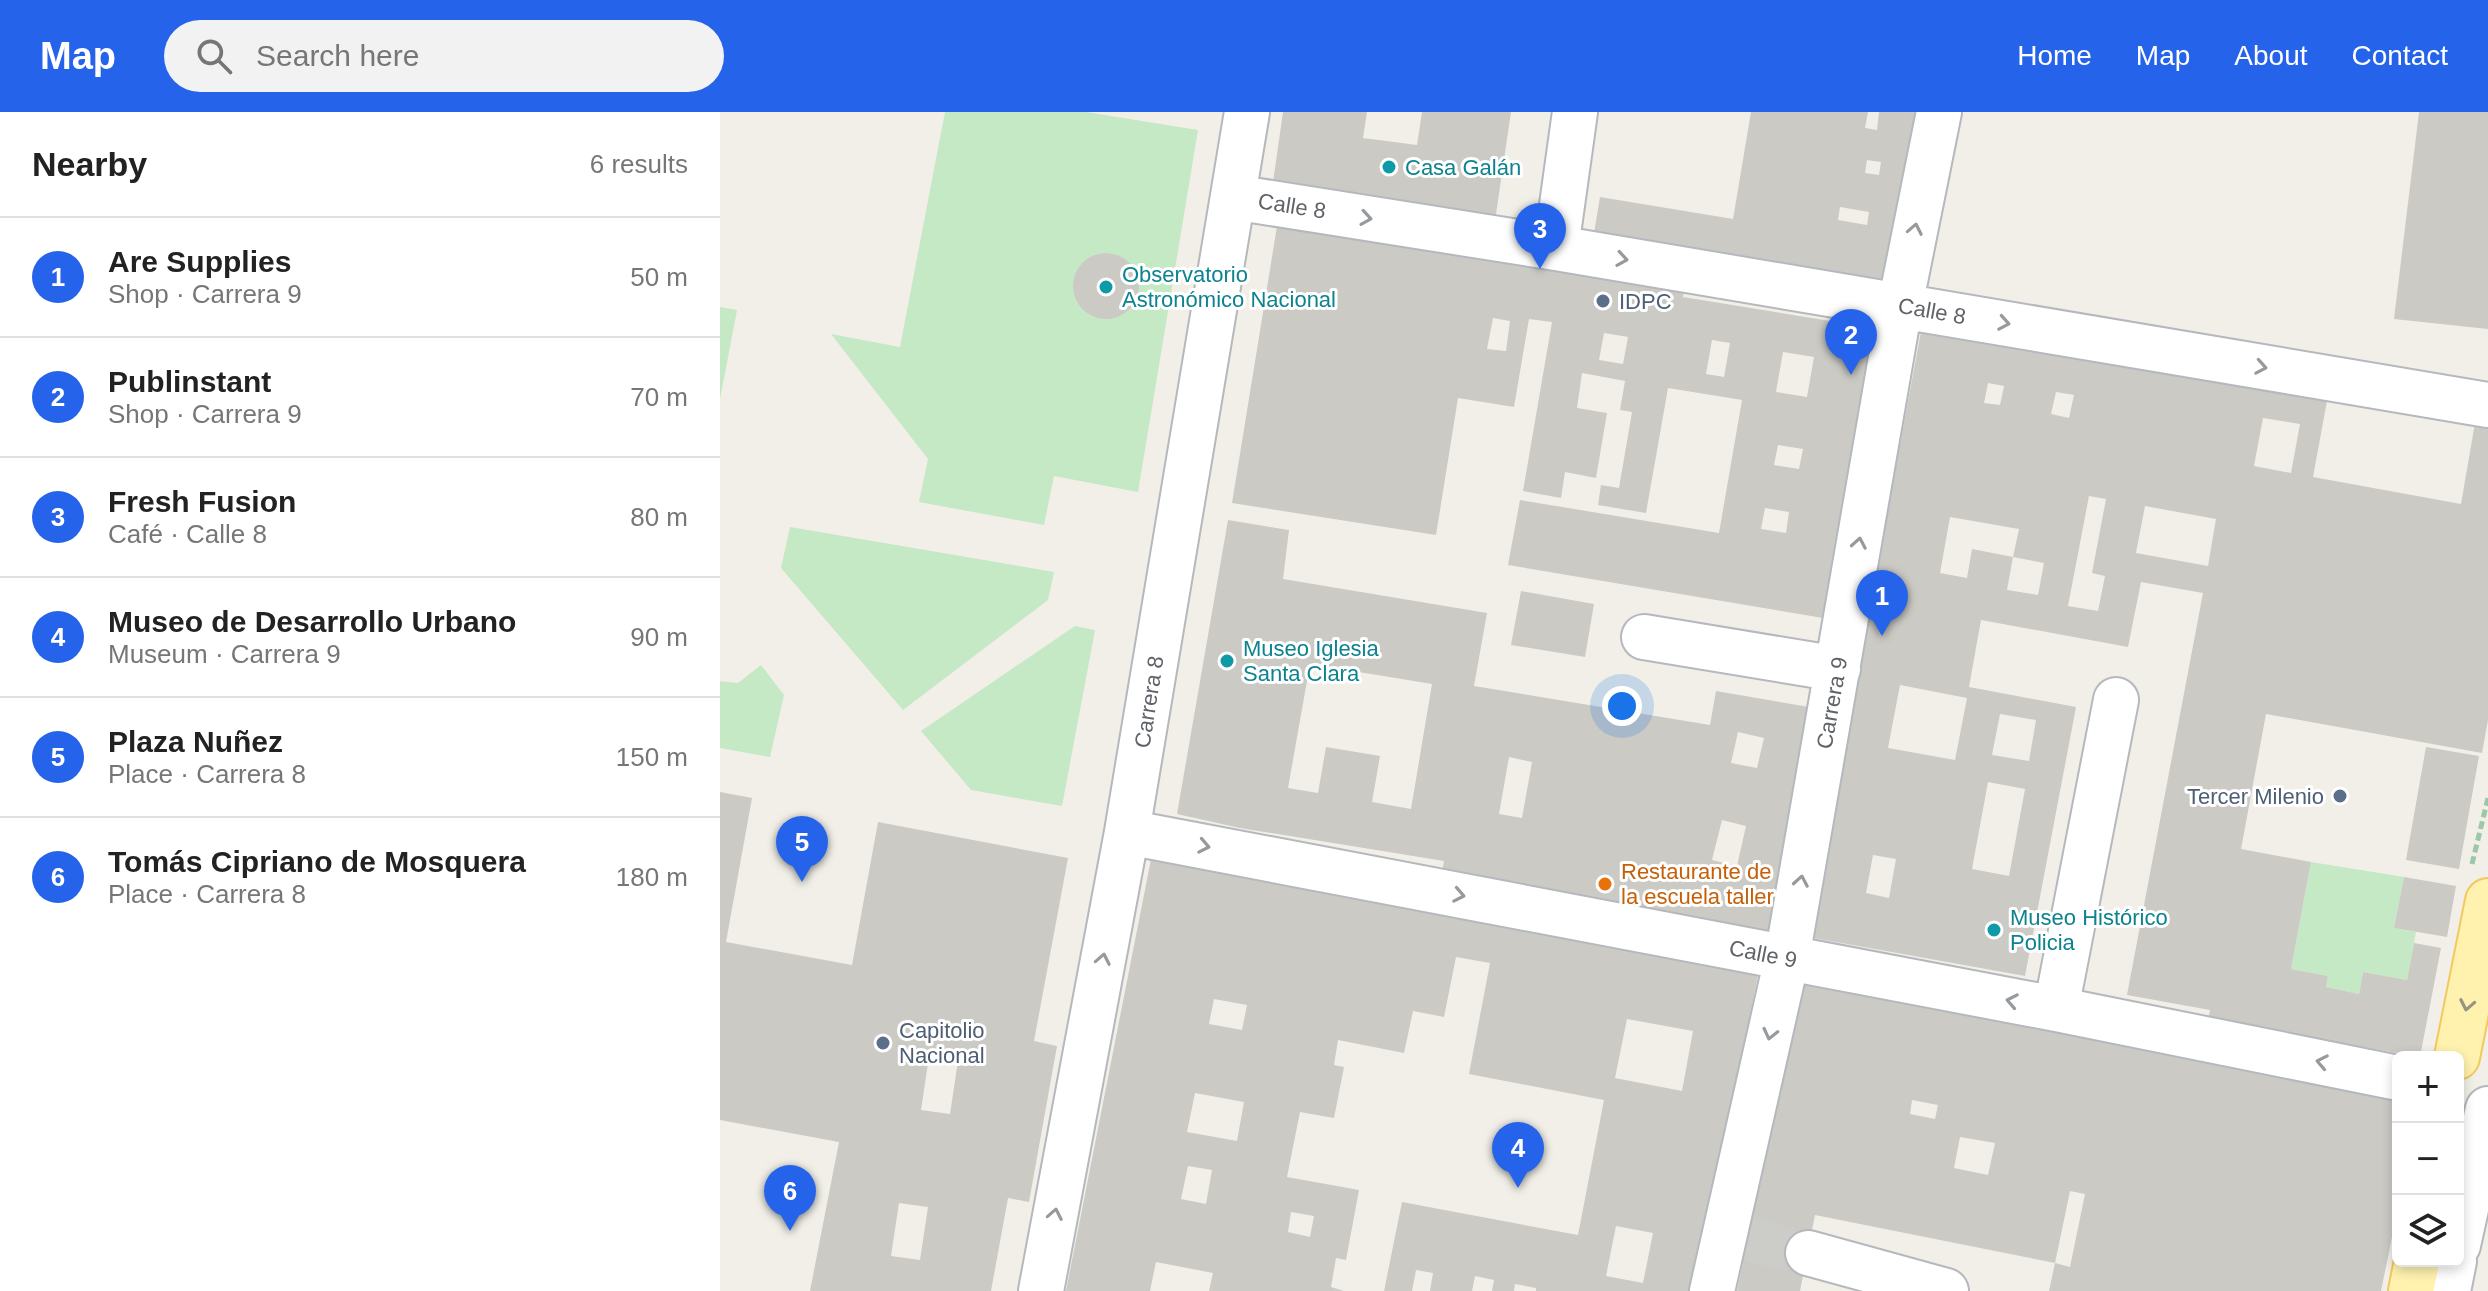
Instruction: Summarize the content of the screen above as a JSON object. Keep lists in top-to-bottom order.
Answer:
{
  "streets": {
    "street": [
      "Calle 8",
      "Carrera 8",
      "Carrera 9",
      "Calle 9"
    ]
  },
  "crossings": [
    ["Calle 8", "Carrera 8"],
    ["Calle 8", "Carrera 9"],
    ["Carrera 8", "Calle 9"],
    ["Carrera 9", "Calle 9"]
  ],
  "one_way": ["Calle 8", "Carrera 8"],
  "places": [
    "Casa Galán",
    "Observatorio Astronómico Nacional",
    "IDPC",
    "Museo Iglesia Santa Clara",
    "Tercer Milenio",
    "Restaurante de la escuela taller",
    "Museo Histórico Policia",
    "Capitolio Nacional"
  ],
  "page": {
    "header": "Map",
    "search": "Search here",
    "nav": [
      "Home",
      "Map",
      "About",
      "Contact"
    ],
    "heading": ["Nearby", "6 results"],
    "pins": [
      "3",
      "2",
      "1",
      "5",
      "4",
      "6"
    ],
    "list": [
      {
        "mark": "1",
        "name": "Are Supplies",
        "note": "Shop · Carrera 9",
        "value": "50 m"
      },
      {
        "mark": "2",
        "name": "Publinstant",
        "note": "Shop · Carrera 9",
        "value": "70 m"
      },
      {
        "mark": "3",
        "name": "Fresh Fusion",
        "note": "Café · Calle 8",
        "value": "80 m"
      },
      {
        "mark": "4",
        "name": "Museo de Desarrollo Urbano",
        "note": "Museum · Carrera 9",
        "value": "90 m"
      },
      {
        "mark": "5",
        "name": "Plaza Nuñez",
        "note": "Place · Carrera 8",
        "value": "150 m"
      },
      {
        "mark": "6",
        "name": "Tomás Cipriano de Mosquera",
        "note": "Place · Carrera 8",
        "value": "180 m"
      }
    ],
    "map_buttons": ["+", "−"]
  }
}
